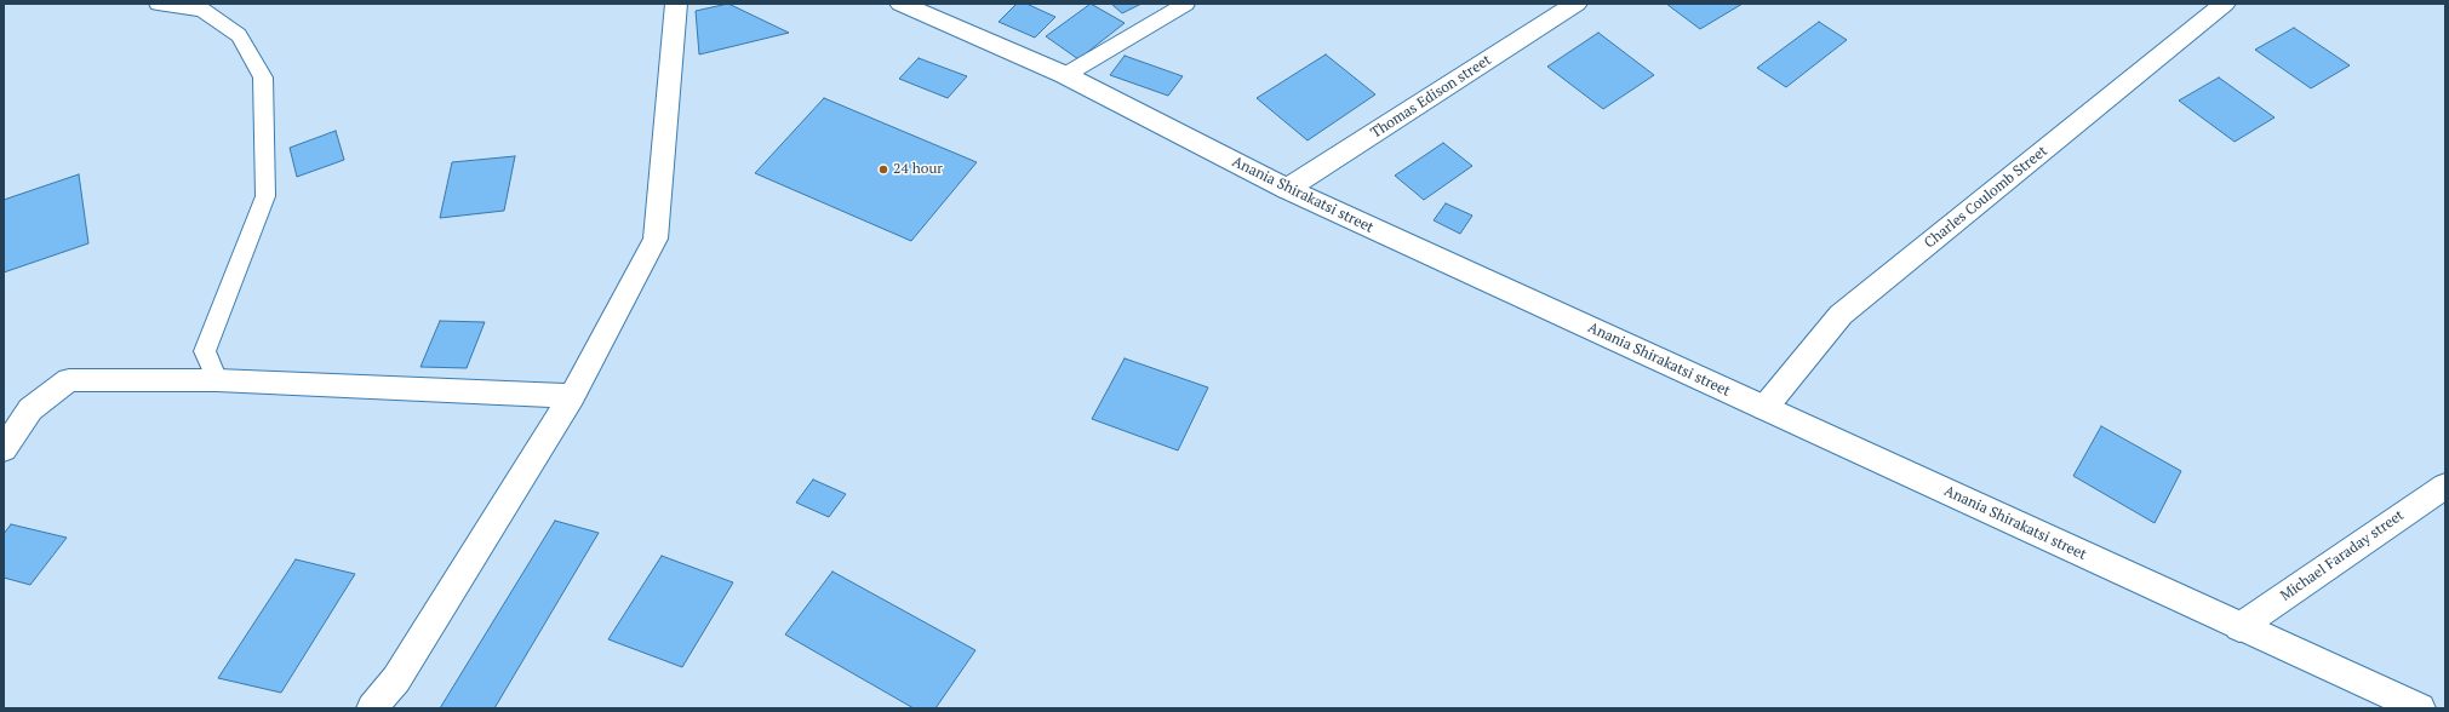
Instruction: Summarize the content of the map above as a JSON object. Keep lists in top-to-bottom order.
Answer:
{
  "streets": {
    "street": [
      "Thomas Edison street",
      "Anania Shirakatsi street",
      "Charles Coulomb Street",
      "Michael Faraday street"
    ]
  },
  "crossings": [
    ["Thomas Edison street", "Anania Shirakatsi street"],
    ["Anania Shirakatsi street", "Charles Coulomb Street"],
    ["Anania Shirakatsi street", "Michael Faraday street"]
  ],
  "places": ["24 hour"]
}
